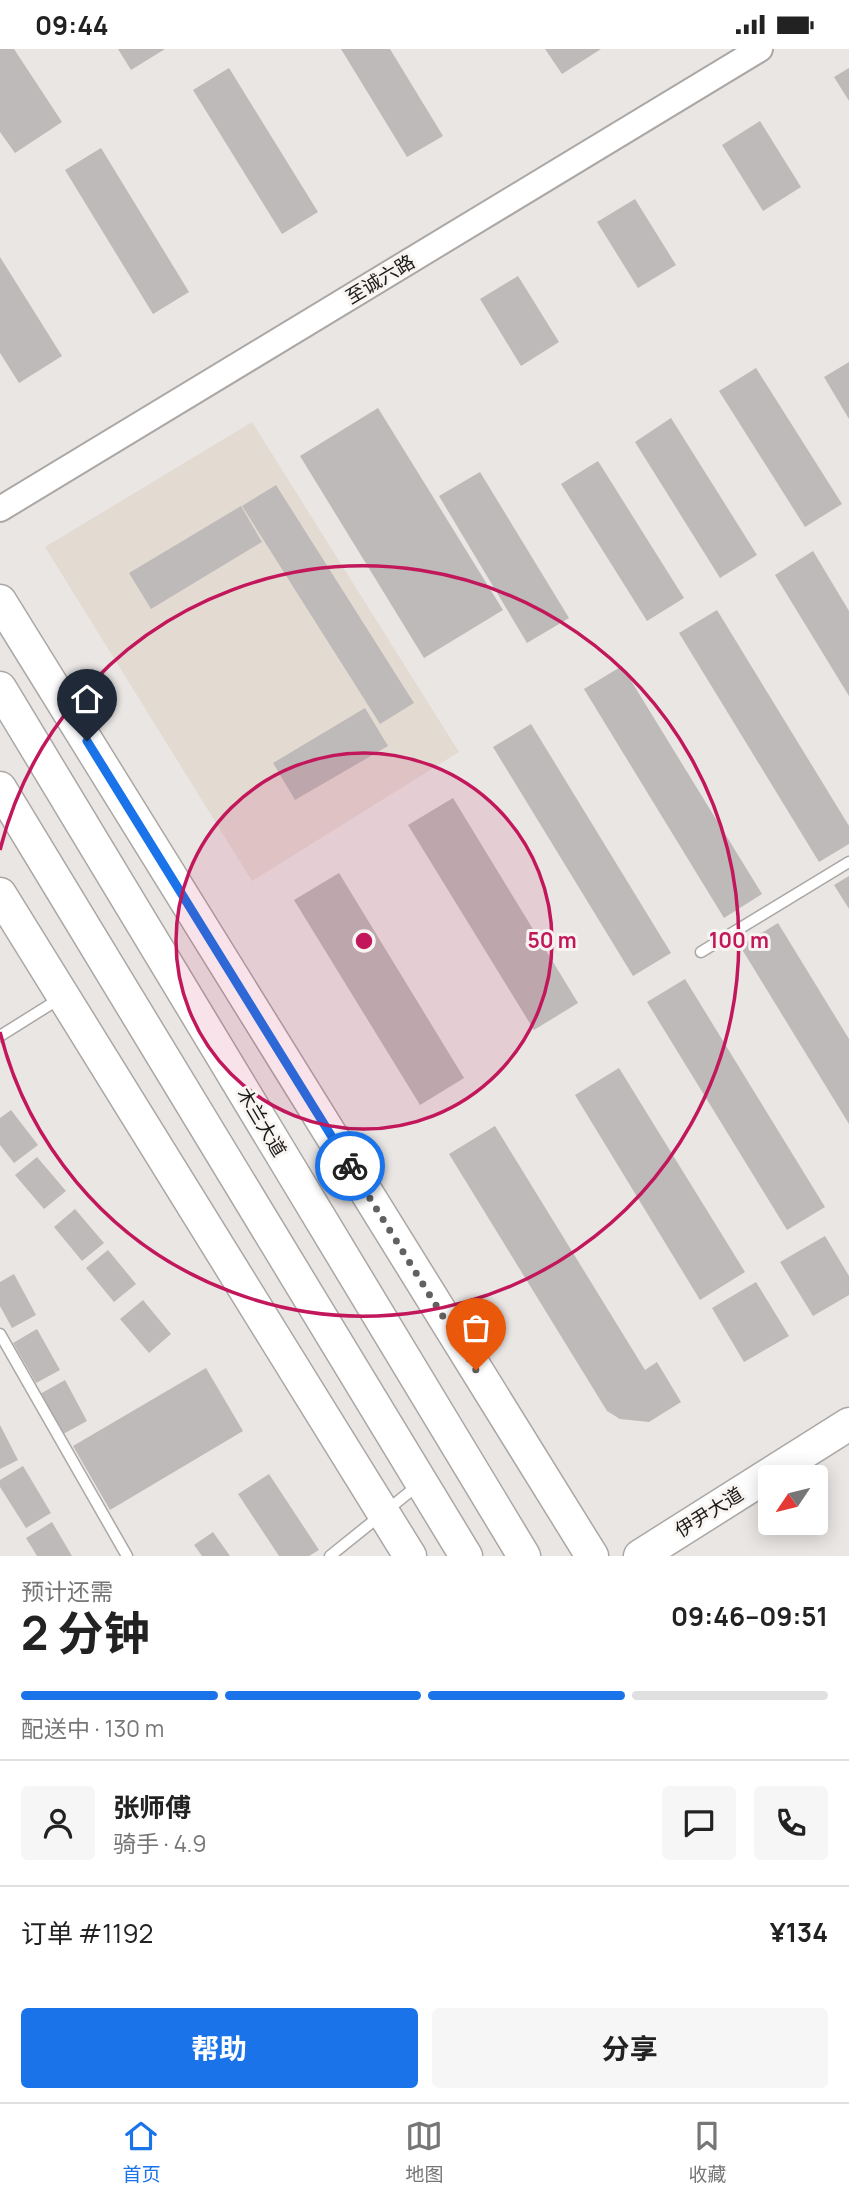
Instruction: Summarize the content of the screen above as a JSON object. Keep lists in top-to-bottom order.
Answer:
{
  "streets": {
    "main road": ["木兰大道", "伊尹大道"],
    "street": ["至诚六路"]
  },
  "north": "bottom left",
  "page": {
    "status": "09:44",
    "heading": ["2 分钟", "预计还需", "09:46–09:51"],
    "panel": [
      "张师傅",
      "骑手 · 4.9",
      "订单 #1192",
      "¥134"
    ],
    "bar": "配送中 · 130 m",
    "buttons": ["帮助", "分享"],
    "tabs": ["首页", "地图", "收藏"]
  },
  "rings": ["50 m", "100 m"]
}
